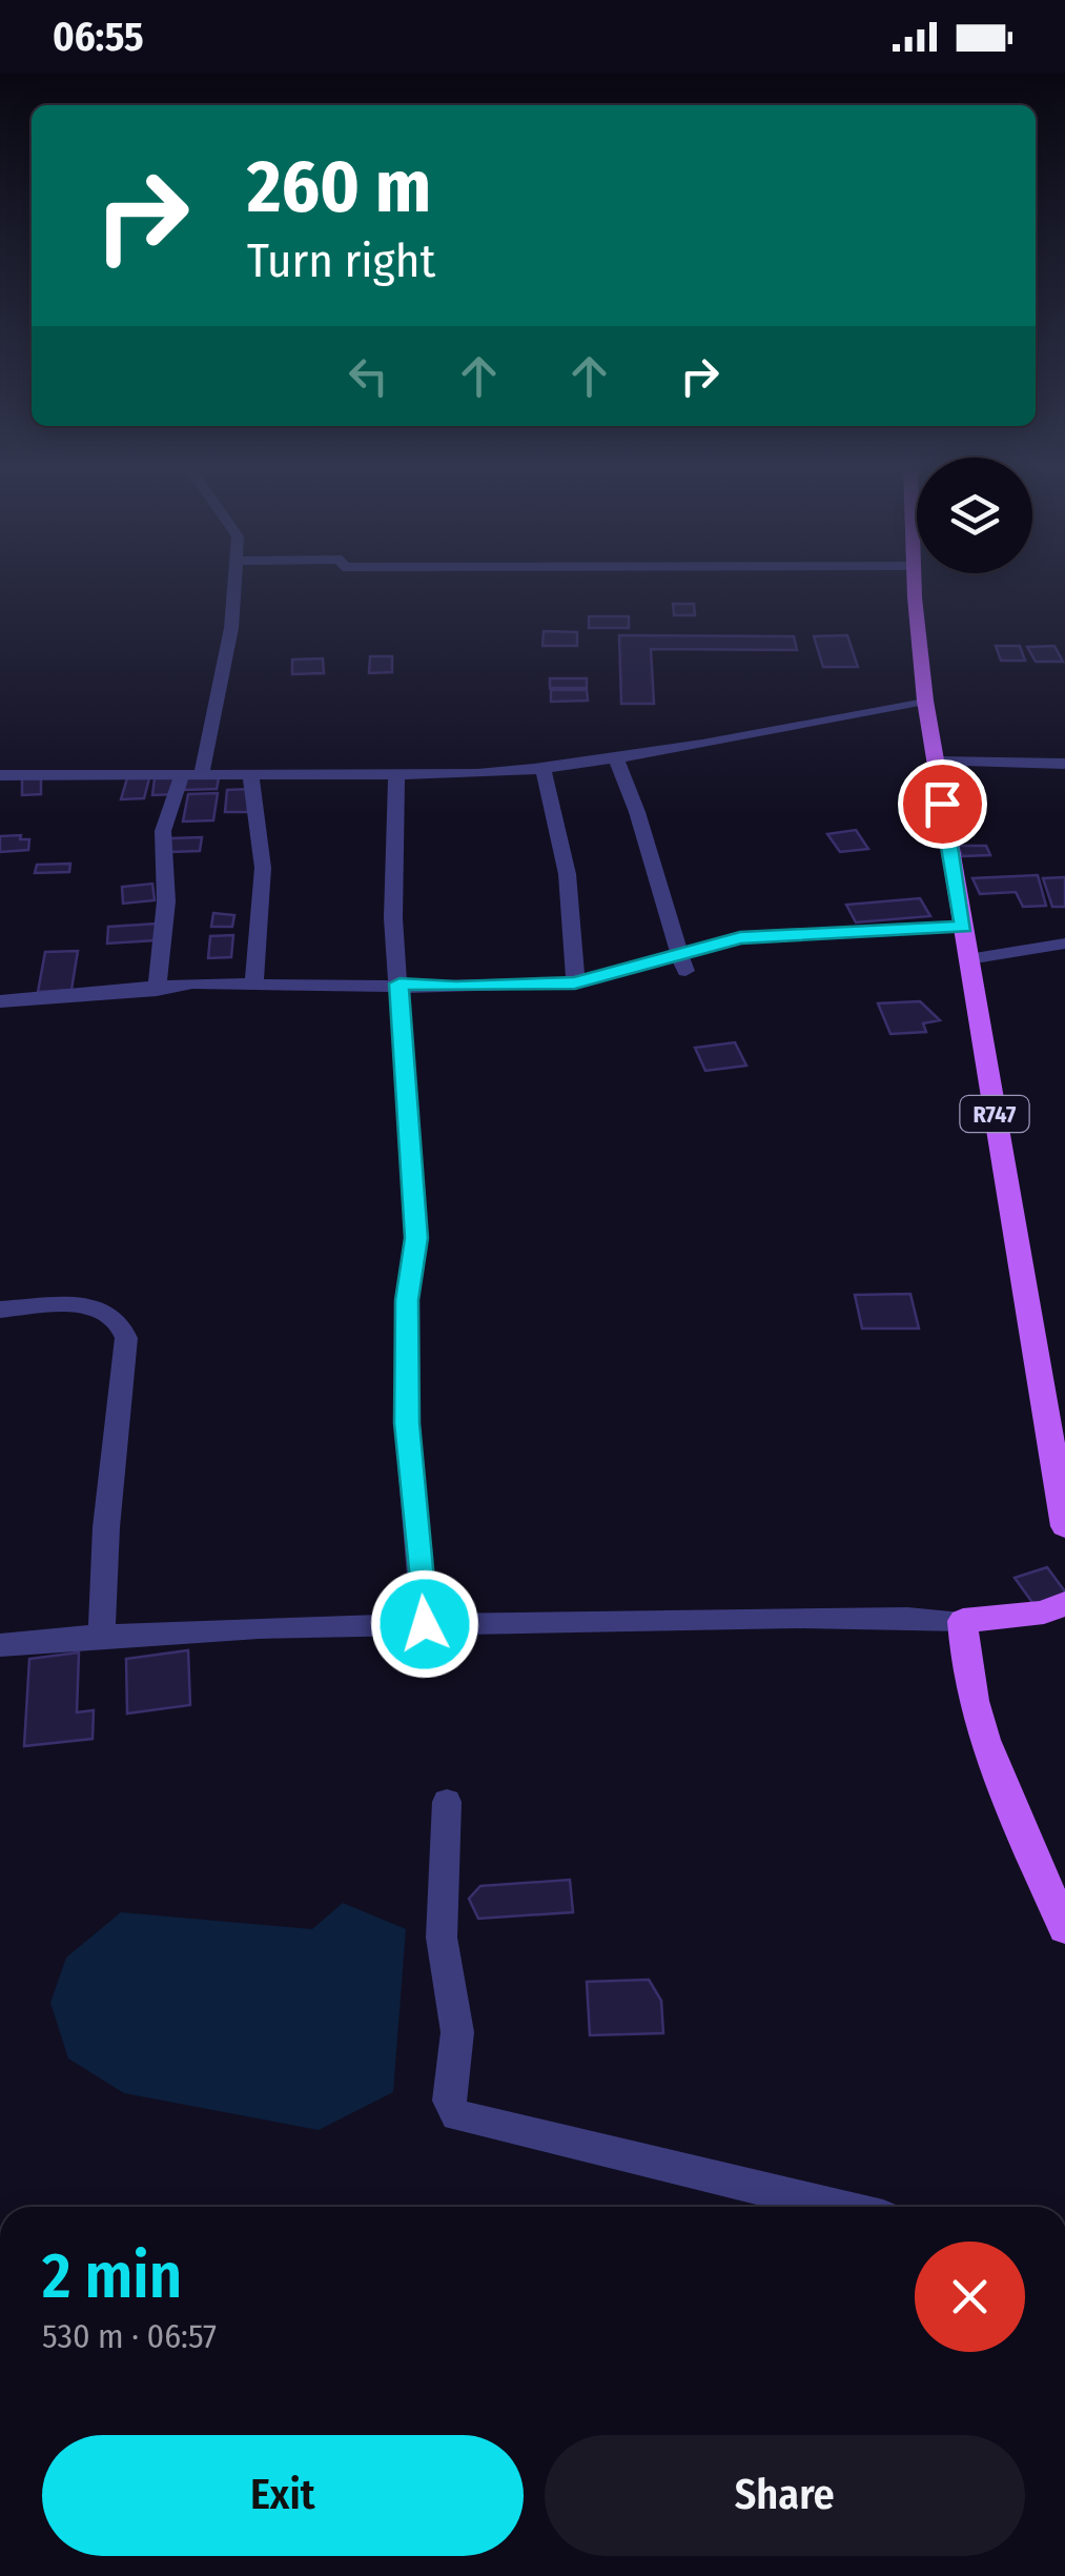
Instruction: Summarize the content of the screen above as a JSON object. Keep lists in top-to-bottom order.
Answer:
{
  "streets": {
    "main road": ["R747"]
  },
  "page": {
    "status": "06:55",
    "turn": ["260 m", "Turn right"],
    "heading": ["2 min", "530 m · 06:57"],
    "buttons": ["Exit", "Share"]
  }
}
